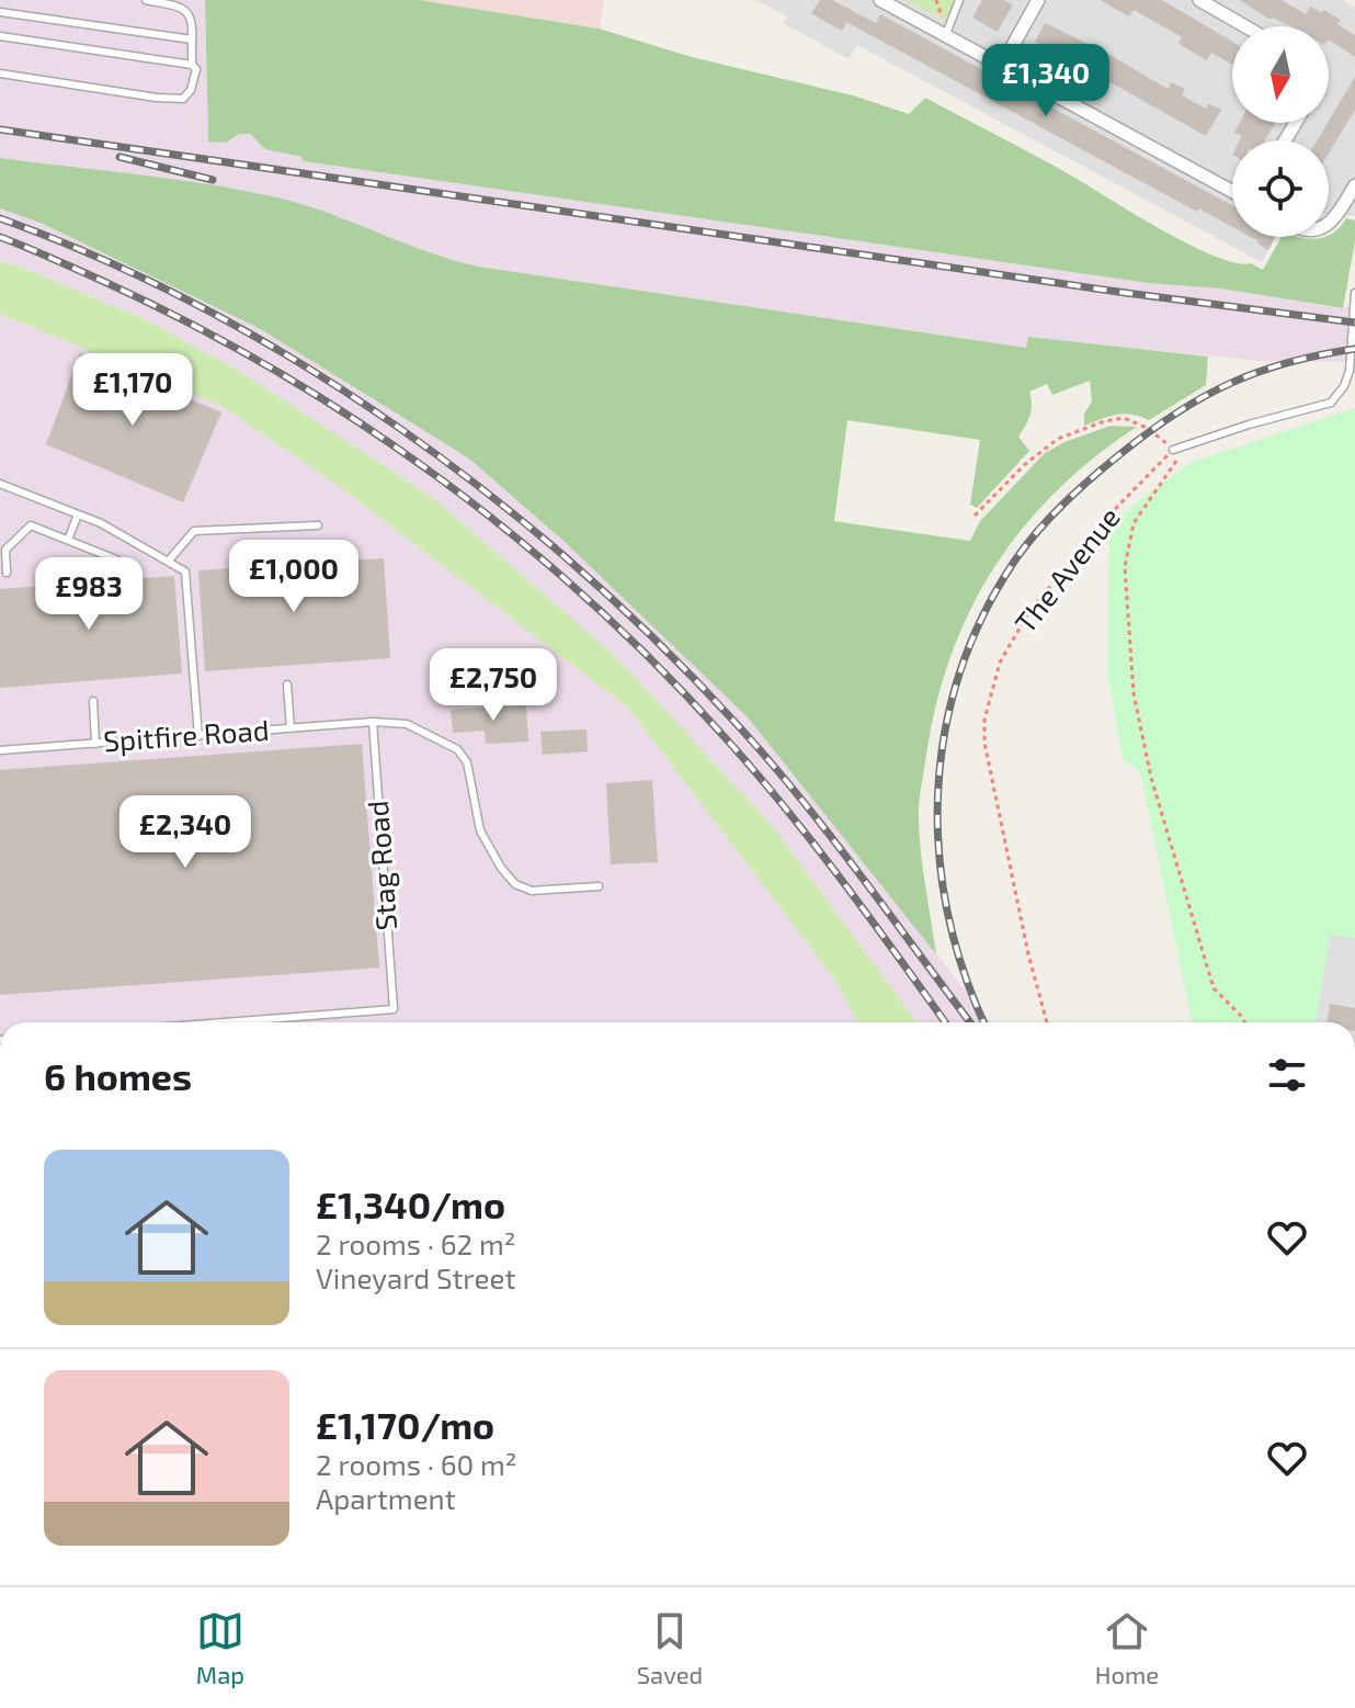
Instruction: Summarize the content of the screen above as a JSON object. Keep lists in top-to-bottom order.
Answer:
{
  "streets": {
    "lane": ["Spitfire Road", "Stag Road"],
    "path": ["The Avenue"]
  },
  "crossings": [
    ["Spitfire Road", "Stag Road"]
  ],
  "north": "bottom",
  "page": {
    "price": [
      "£1,340",
      "£1,170",
      "£1,000",
      "£983",
      "£2,750",
      "£2,340"
    ],
    "heading": "6 homes",
    "list": [
      {
        "name": "£1,340/mo",
        "note": "2 rooms · 62 m² · Vineyard Street"
      },
      {
        "name": "£1,170/mo",
        "note": "2 rooms · 60 m² · Apartment"
      }
    ],
    "tabs": ["Map", "Saved", "Home"]
  }
}
